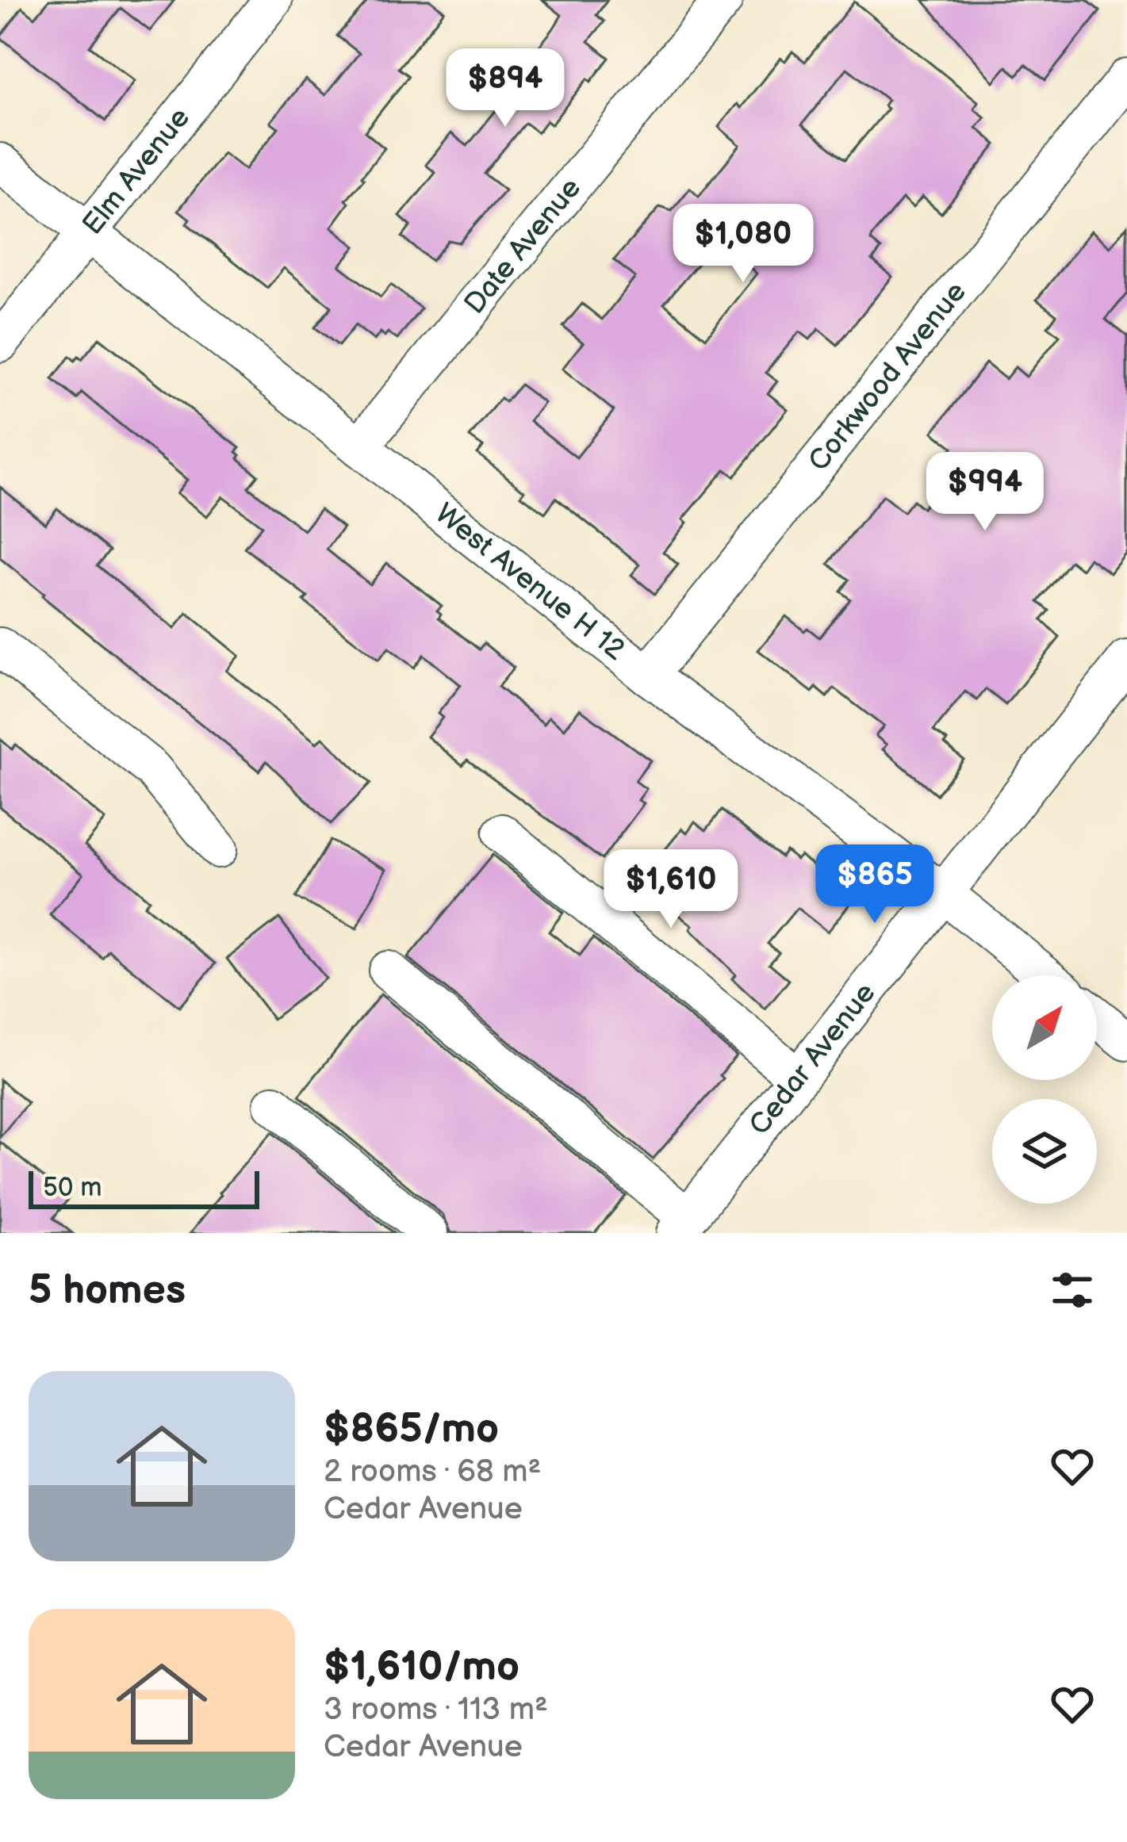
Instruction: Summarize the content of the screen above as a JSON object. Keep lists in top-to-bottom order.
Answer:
{
  "streets": {
    "street": [
      "Elm Avenue",
      "Date Avenue",
      "Corkwood Avenue",
      "West Avenue H 12",
      "Cedar Avenue"
    ]
  },
  "crossings": [
    ["Elm Avenue", "West Avenue H 12"],
    ["Date Avenue", "West Avenue H 12"],
    ["Corkwood Avenue", "West Avenue H 12"],
    ["West Avenue H 12", "Cedar Avenue"]
  ],
  "scale_bar": "50 m",
  "north": "top right",
  "page": {
    "price": [
      "$894",
      "$1,080",
      "$994",
      "$865",
      "$1,610"
    ],
    "scale": "50 m",
    "heading": "5 homes",
    "list": [
      {
        "name": "$865/mo",
        "note": "2 rooms · 68 m² · Cedar Avenue"
      },
      {
        "name": "$1,610/mo",
        "note": "3 rooms · 113 m² · Cedar Avenue"
      }
    ]
  }
}
